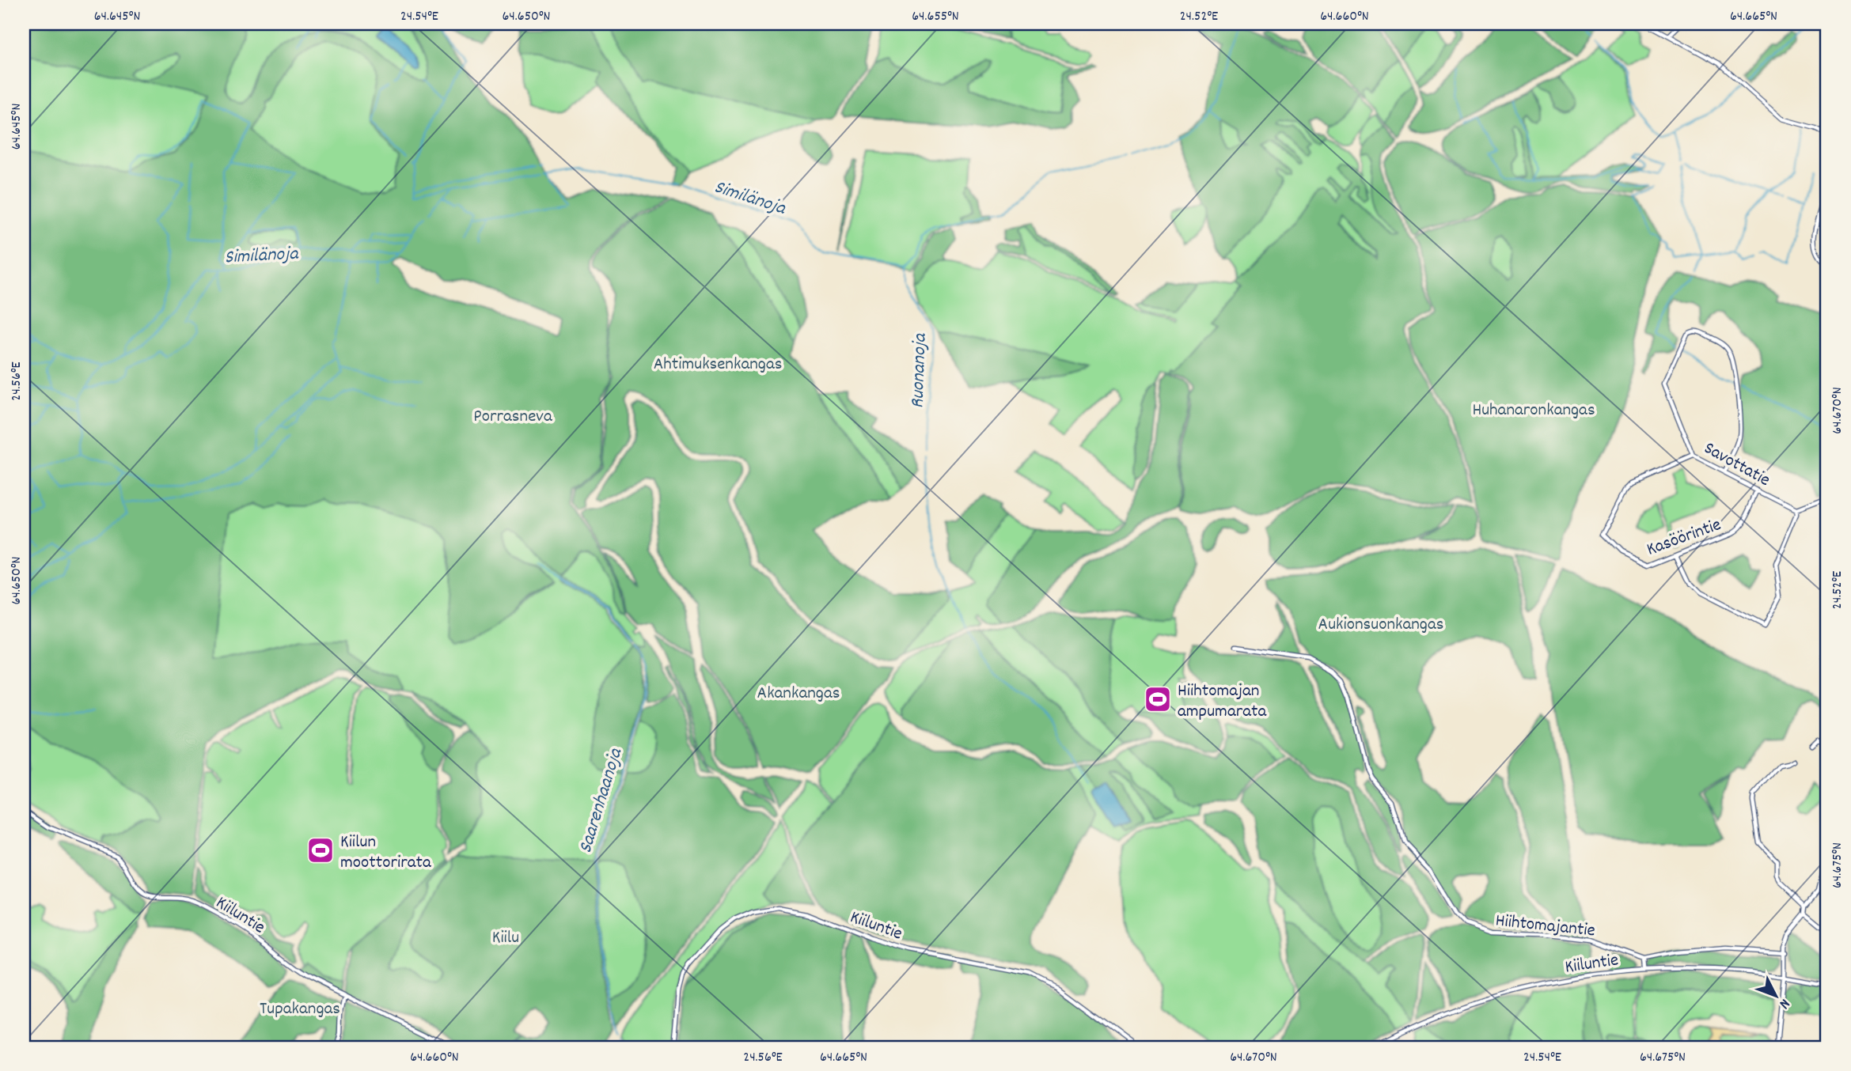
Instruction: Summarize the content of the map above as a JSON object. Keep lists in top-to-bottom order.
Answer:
{
  "streets": {
    "street": [
      "Savottatie",
      "Kasöörintie",
      "Kiiluntie",
      "Hiihtomajantie"
    ]
  },
  "crossings": [
    ["Savottatie", "Kasöörintie"]
  ],
  "water": ["Similänoja", "Ruonanoja", "Saarenhaanoja"],
  "parks": [
    "Ahtimuksenkangas",
    "Huhanaronkangas",
    "Porrasneva",
    "Aukionsuonkangas",
    "Akankangas",
    "Kiilu",
    "Tupakangas"
  ],
  "places": {
    "sports": ["Hiihtomajan ampumarata", "Kiilun moottorirata"]
  },
  "north": "bottom right",
  "coordinates": [
    "64.645°N",
    "24.54°E",
    "64.650°N",
    "64.655°N",
    "24.52°E",
    "64.660°N",
    "64.665°N",
    "24.56°E",
    "64.670°N",
    "64.675°N"
  ]
}
